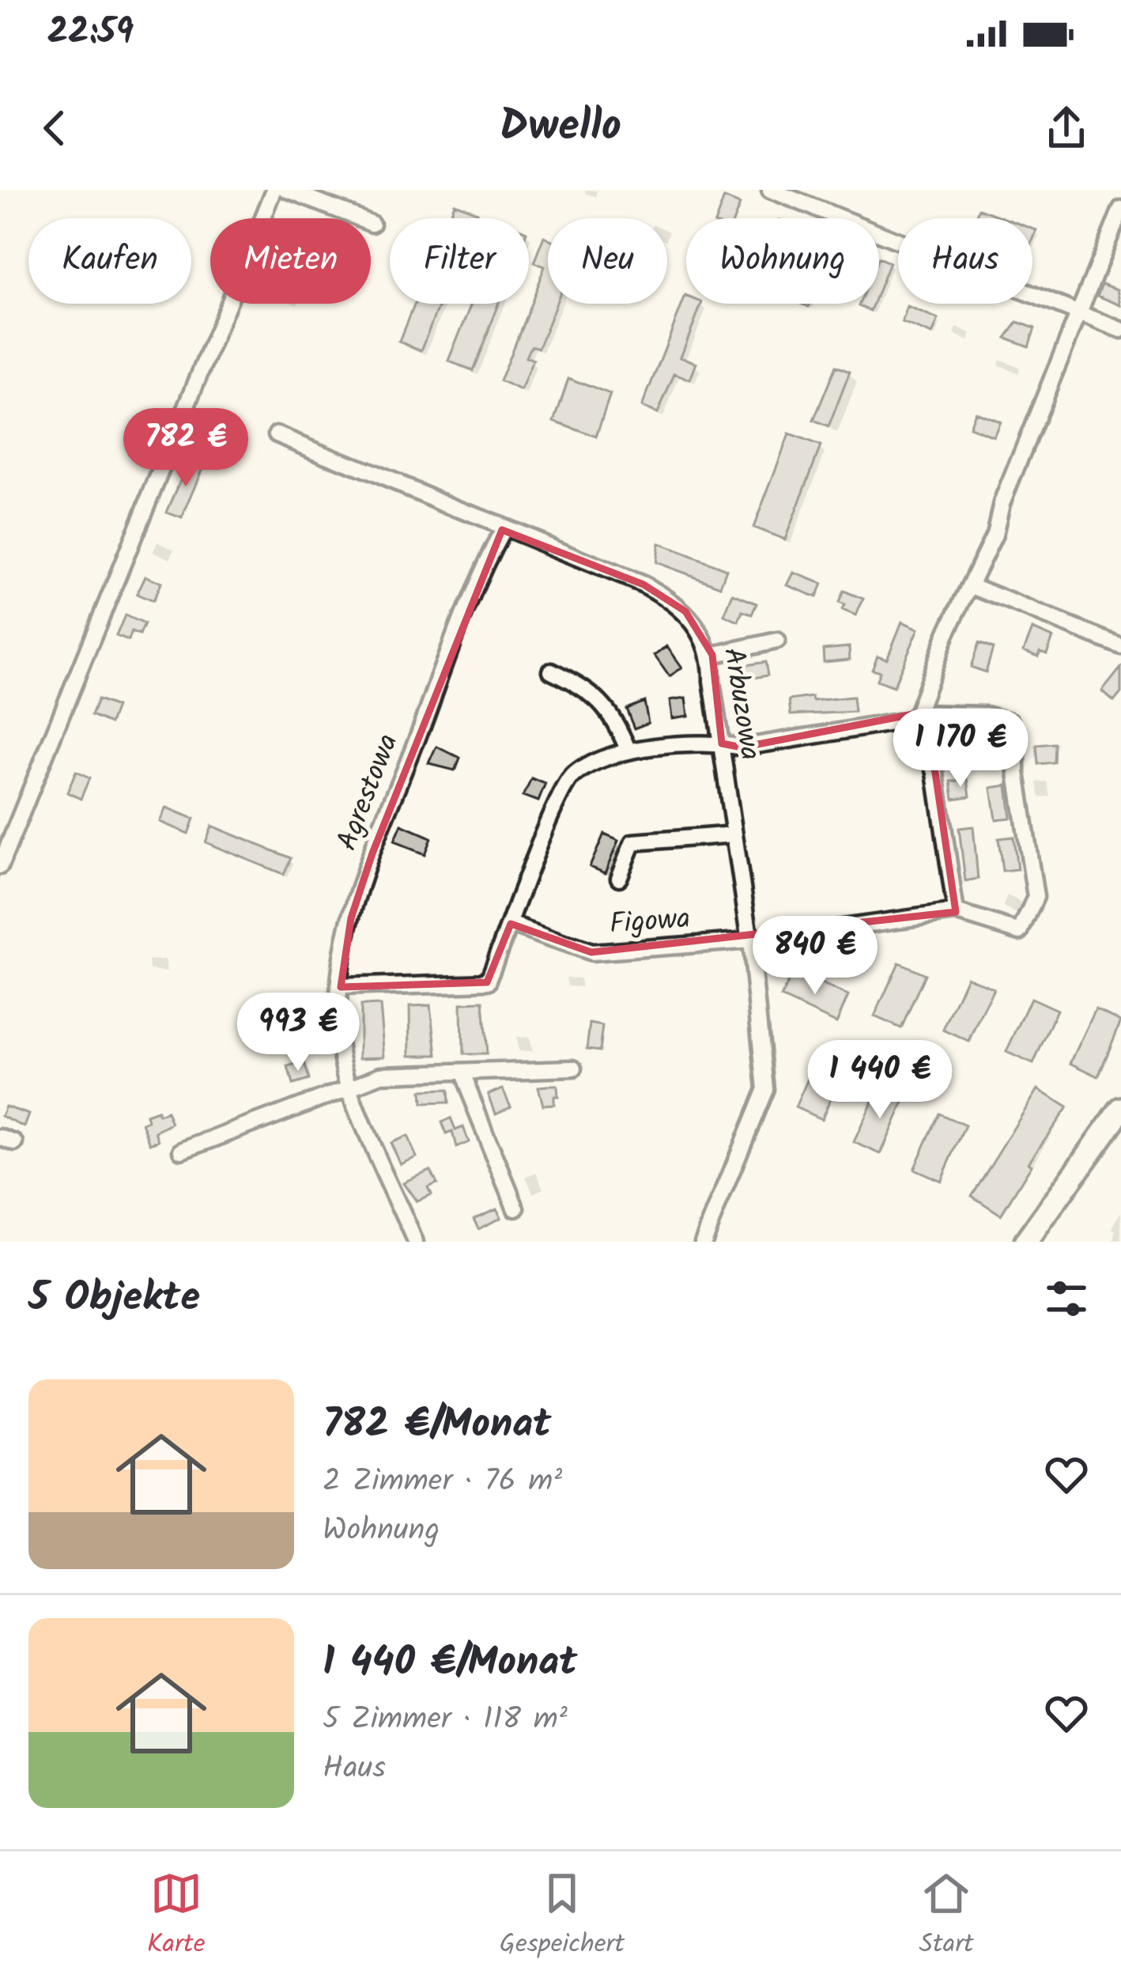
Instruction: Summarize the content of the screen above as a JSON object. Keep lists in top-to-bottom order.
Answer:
{
  "streets": {
    "street": ["Arbuzowa", "Agrestowa", "Figowa"]
  },
  "crossings": [
    ["Arbuzowa", "Agrestowa"],
    ["Arbuzowa", "Figowa"]
  ],
  "page": {
    "status": "22:59",
    "header": "Dwello",
    "chip": [
      "Kaufen",
      "Mieten",
      "Filter",
      "Neu",
      "Wohnung",
      "Haus"
    ],
    "price": [
      "782 €",
      "1 170 €",
      "840 €",
      "993 €",
      "1 440 €"
    ],
    "heading": "5 Objekte",
    "list": [
      {
        "name": "782 €/Monat",
        "note": "2 Zimmer · 76 m² · Wohnung"
      },
      {
        "name": "1 440 €/Monat",
        "note": "5 Zimmer · 118 m² · Haus"
      }
    ],
    "tabs": ["Karte", "Gespeichert", "Start"]
  }
}
